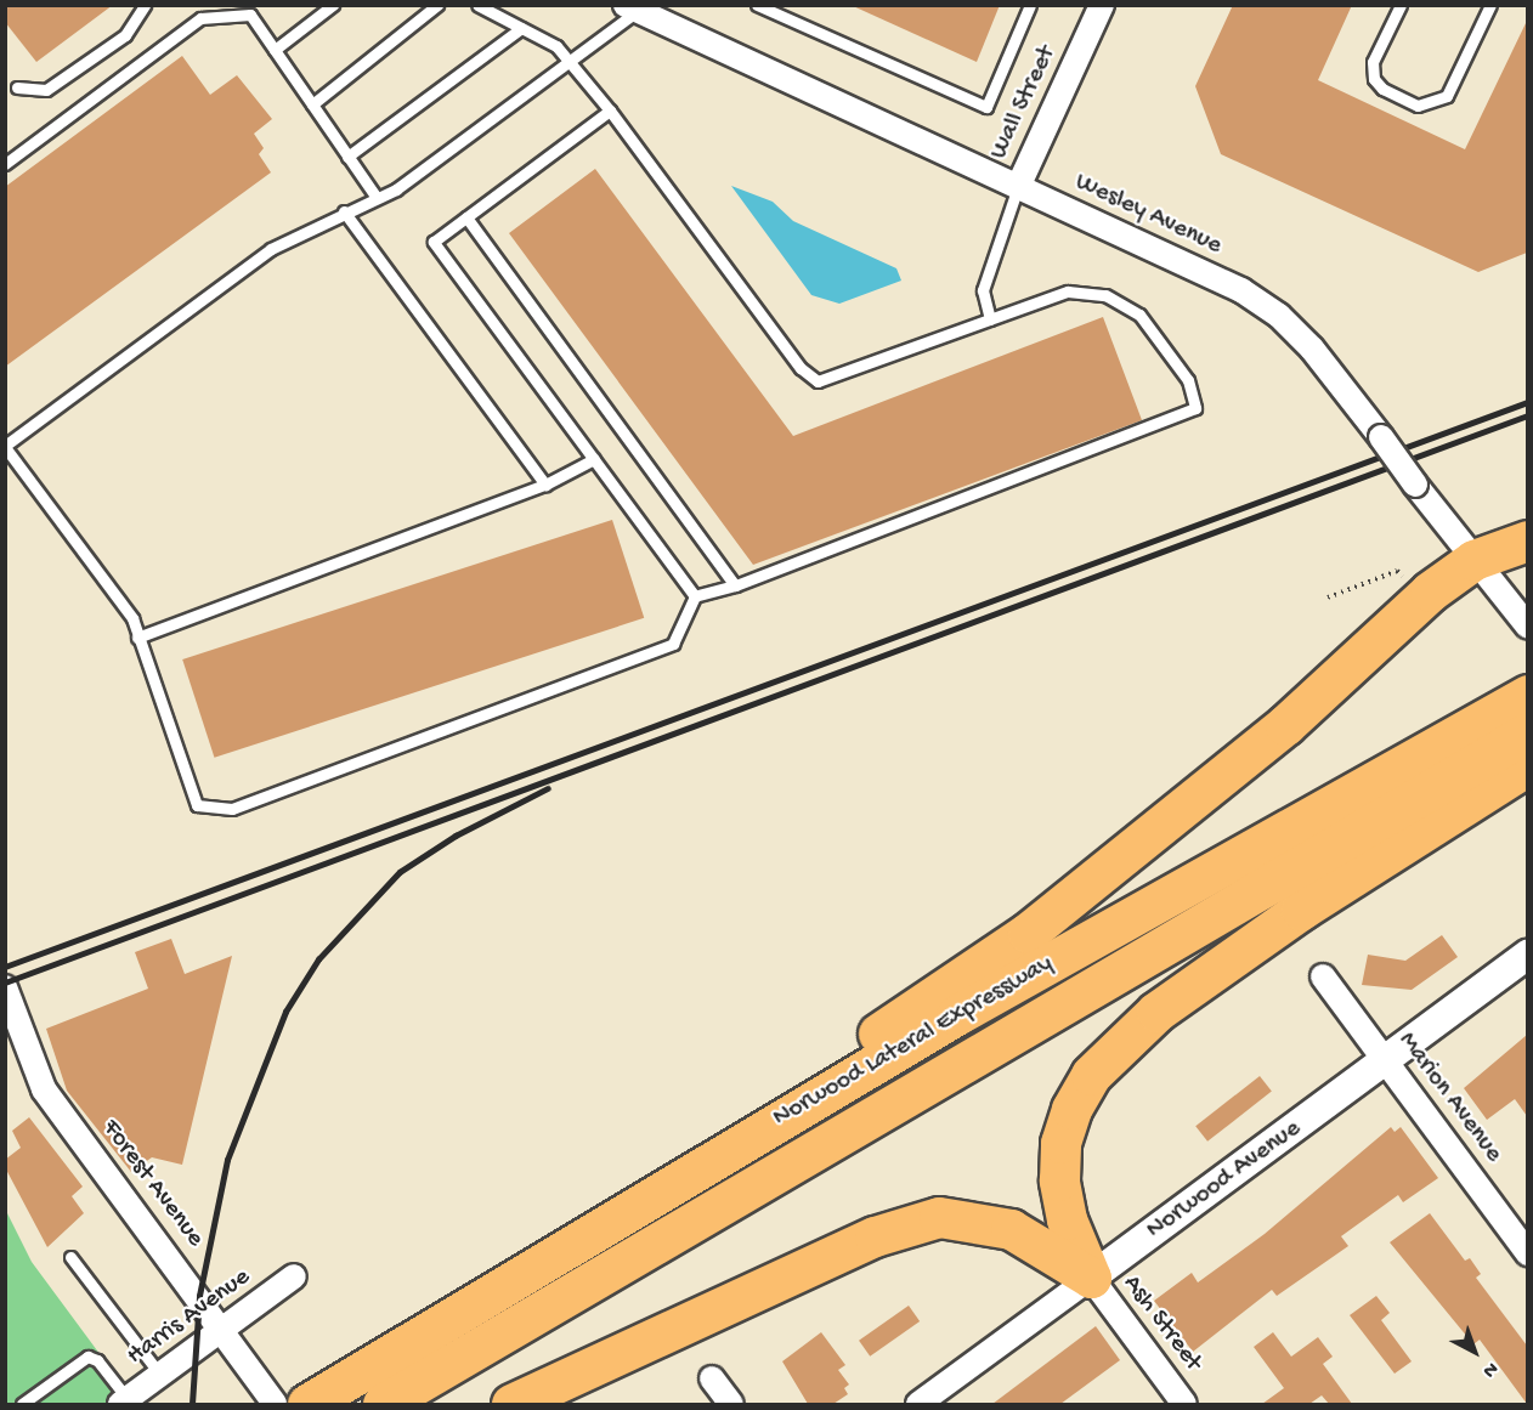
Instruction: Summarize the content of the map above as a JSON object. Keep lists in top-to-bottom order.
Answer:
{
  "streets": {
    "highway": ["Norwood Lateral Expressway"],
    "street": [
      "Wall Street",
      "Wesley Avenue",
      "Marion Avenue",
      "Norwood Avenue",
      "Forest Avenue",
      "Harris Avenue",
      "Ash Street"
    ]
  },
  "crossings": [
    ["Wall Street", "Wesley Avenue"],
    ["Marion Avenue", "Norwood Avenue"],
    ["Norwood Avenue", "Ash Street"],
    ["Forest Avenue", "Harris Avenue"]
  ],
  "north": "bottom right"
}
